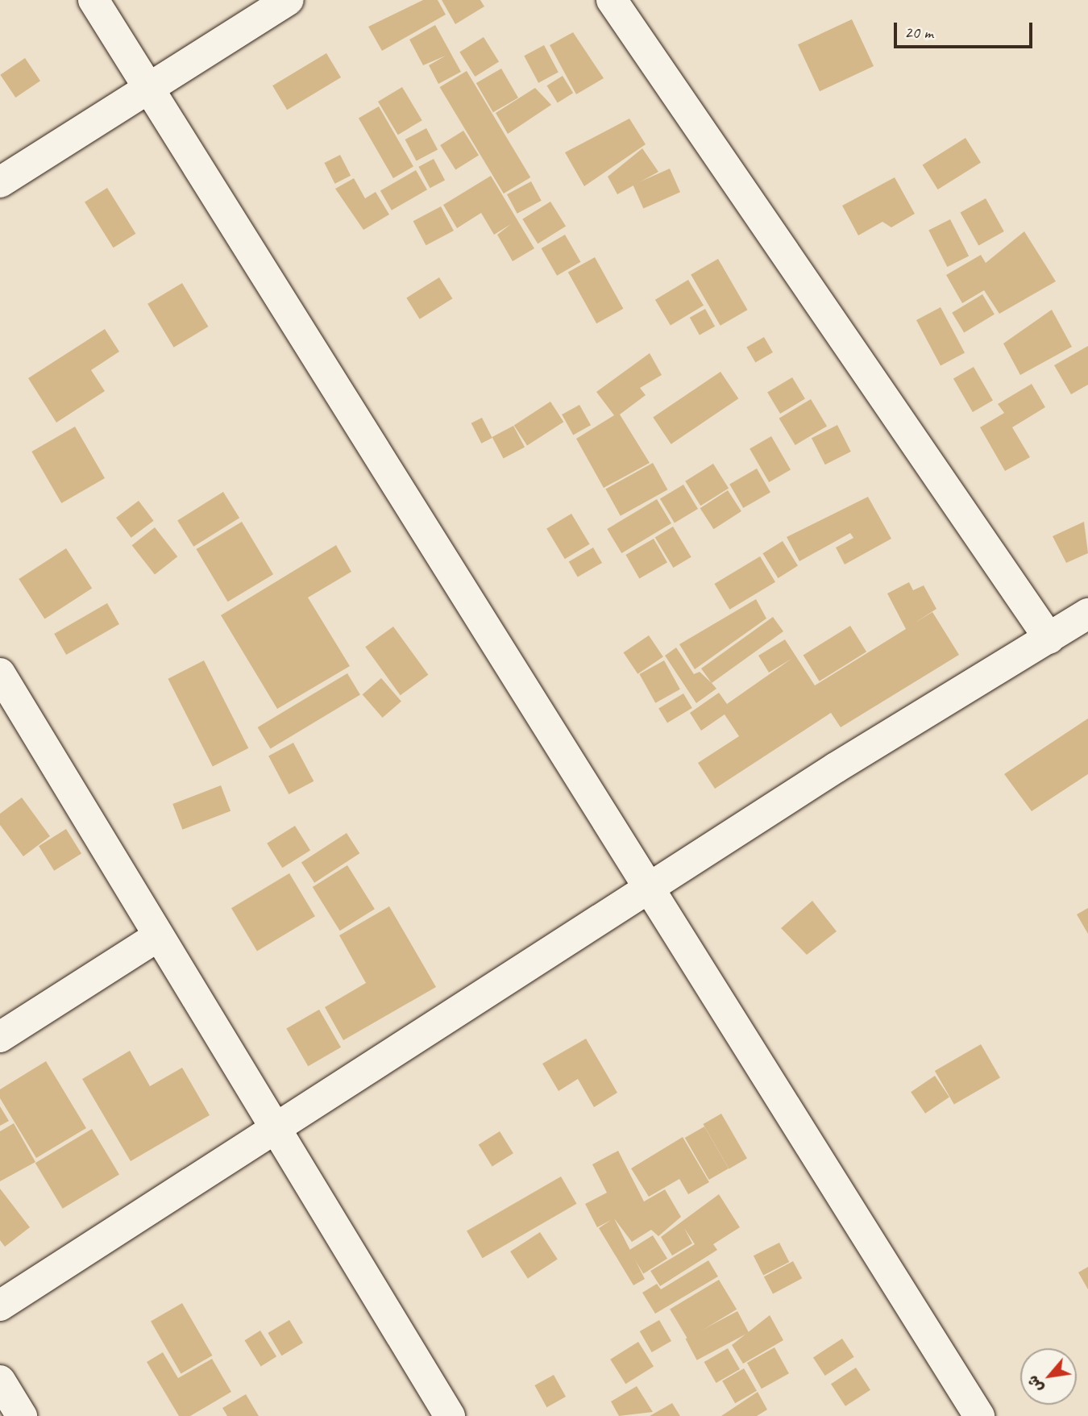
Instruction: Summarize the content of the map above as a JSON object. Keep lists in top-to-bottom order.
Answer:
{
  "scale_bar": "20 m",
  "north": "bottom left"
}
